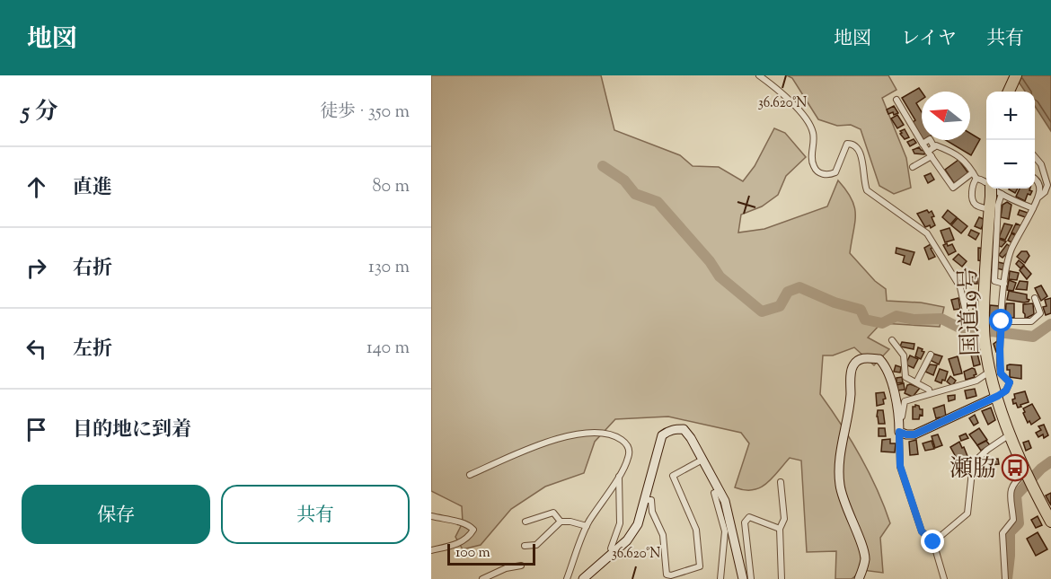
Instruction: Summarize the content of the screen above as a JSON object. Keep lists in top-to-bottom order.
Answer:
{
  "streets": {
    "highway": ["国道19号"]
  },
  "places": {
    "bus stop": ["瀬脇"]
  },
  "scale_bar": "100 m",
  "north": "left",
  "page": {
    "header": "地図",
    "nav": ["地図", "レイヤ", "共有"],
    "heading": ["5 分", "徒歩 · 350 m"],
    "map_buttons": ["+", "−"],
    "list": [
      ["直進", "80 m"],
      ["右折", "130 m"],
      ["左折", "140 m"],
      "目的地に到着"
    ],
    "buttons": ["保存", "共有"],
    "scale": "100 m"
  },
  "coordinates": ["36.620°N"]
}
